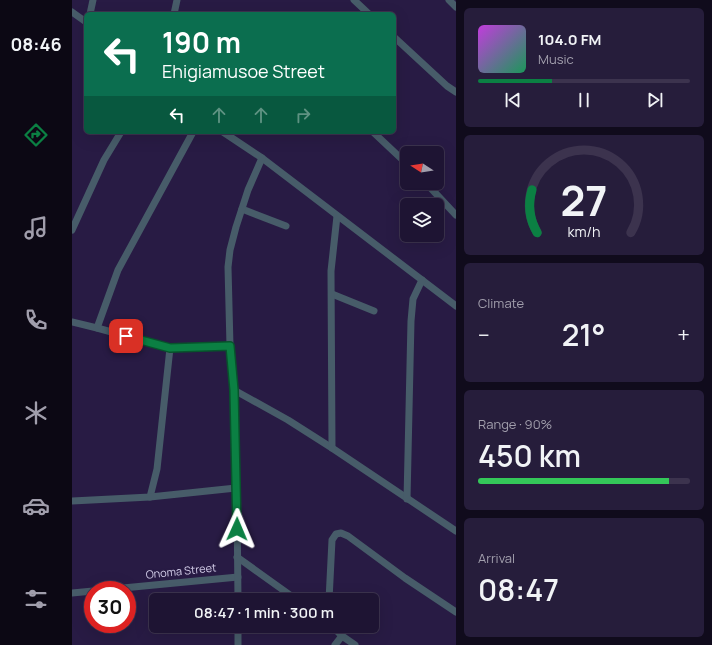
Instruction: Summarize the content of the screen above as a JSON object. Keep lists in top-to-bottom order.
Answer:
{
  "streets": {
    "street": ["Onoma Street"]
  },
  "north": "left",
  "page": {
    "tabs": "08:46",
    "turn": ["190 m", "Ehigiamusoe Street"],
    "song": ["104.0 FM", "Music"],
    "tile": [
      "Climate",
      ["Range · 90%", "450 km"],
      ["Arrival", "08:47"]
    ],
    "heat": ["−", "21°", "+"],
    "limit": "30",
    "trip": "08:47 · 1 min · 300 m",
    "gauge": ["27", "km/h"]
  }
}
